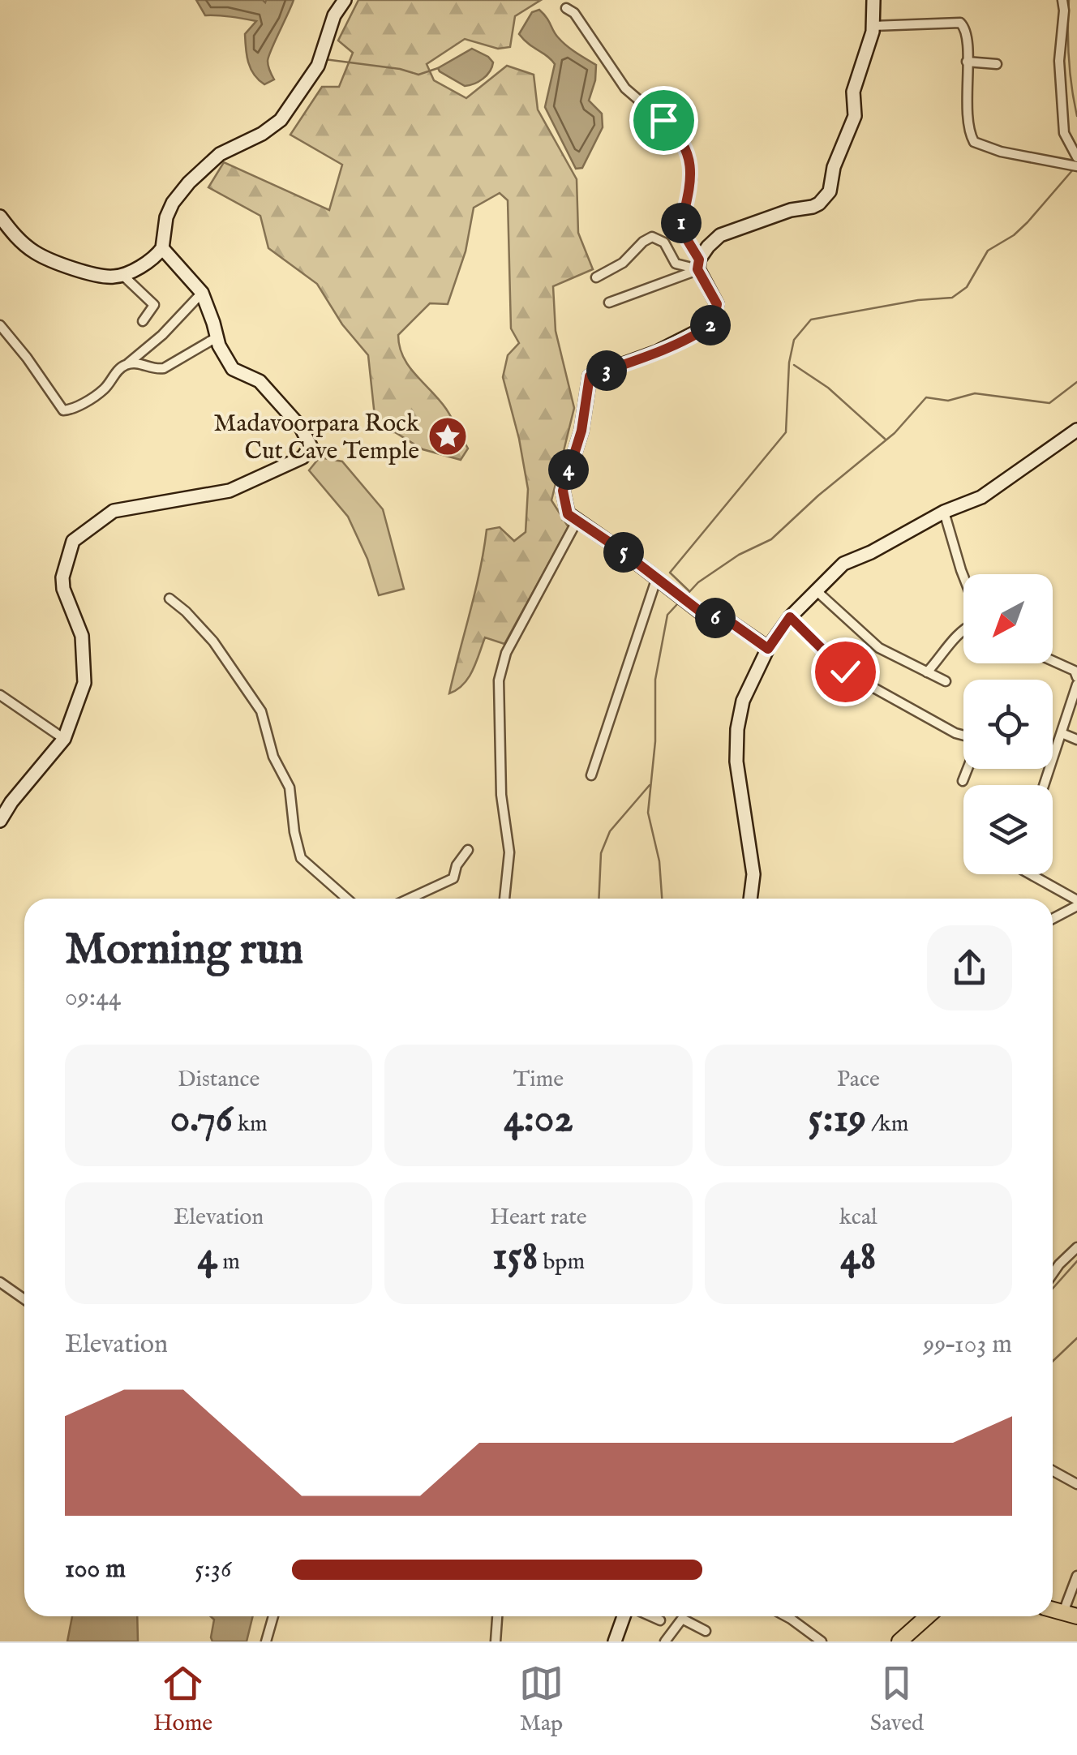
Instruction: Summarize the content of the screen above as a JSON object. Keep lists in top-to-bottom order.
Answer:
{
  "places": {
    "place": ["Madavoorpara Rock Cut Cave Temple"]
  },
  "north": "bottom left",
  "page": {
    "pins": [
      "1",
      "2",
      "3",
      "4",
      "5",
      "6"
    ],
    "heading": ["Morning run", "09:44"],
    "stats": [
      ["Distance", "0.76 km"],
      ["Time", "4:02"],
      ["Pace", "5:19 /km"],
      ["Elevation", "4 m"],
      ["Heart rate", "158 bpm"],
      ["kcal", "48"]
    ],
    "chart": ["Elevation", "99–103 m"],
    "list": [
      {
        "name": "100 m",
        "note": "5:36"
      }
    ],
    "tabs": ["Home", "Map", "Saved"]
  }
}
